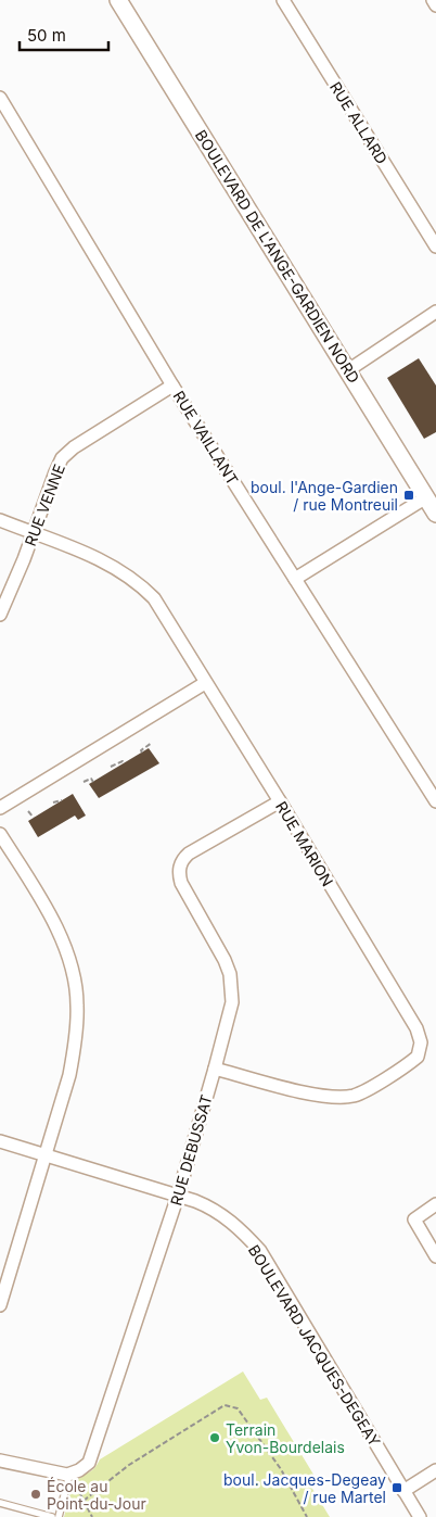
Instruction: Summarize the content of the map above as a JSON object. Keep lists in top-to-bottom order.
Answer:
{
  "streets": {
    "main road": ["BOULEVARD DE L'ANGE-GARDIEN NORD"],
    "street": [
      "RUE ALLARD",
      "RUE VAILLANT",
      "RUE VENNE",
      "RUE MARION",
      "RUE DEBUSSAT",
      "BOULEVARD JACQUES-DEGEAY"
    ]
  },
  "crossings": [
    ["RUE VAILLANT", "RUE VENNE"],
    ["RUE VENNE", "RUE MARION"],
    ["RUE MARION", "RUE DEBUSSAT"],
    ["RUE DEBUSSAT", "BOULEVARD JACQUES-DEGEAY"]
  ],
  "places": {
    "transit": ["boul. l'Ange-Gardien / rue Montreuil", "boul. Jacques-Degeay / rue Martel"],
    "other": ["Terrain Yvon-Bourdelais", "École au Point-du-Jour"]
  },
  "scale_bar": "50 m"
}
